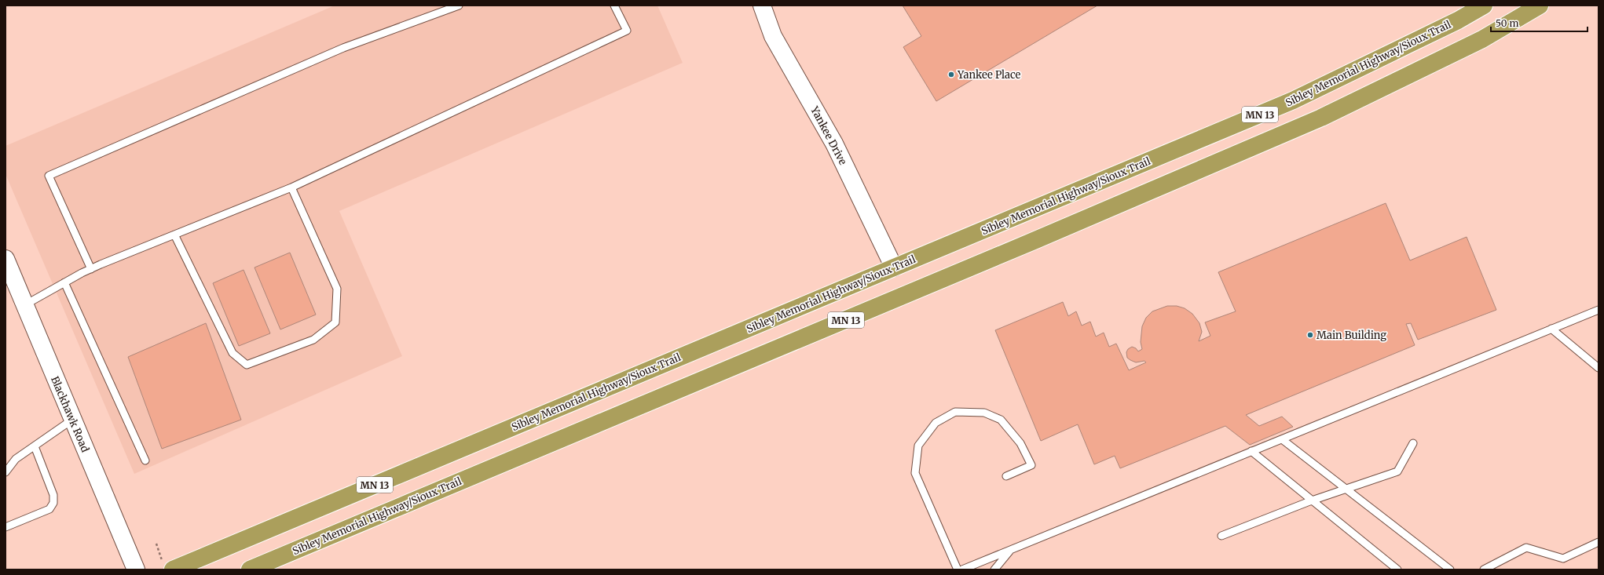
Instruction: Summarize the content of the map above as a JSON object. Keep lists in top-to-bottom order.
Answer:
{
  "streets": {
    "highway": ["Sibley Memorial Highway/Sioux Trail", "MN 13"],
    "street": ["Yankee Drive", "Blackhawk Road"]
  },
  "crossings": [
    ["Sibley Memorial Highway/Sioux Trail", "Yankee Drive"]
  ],
  "places": ["Yankee Place", "Main Building"],
  "scale_bar": "50 m"
}
